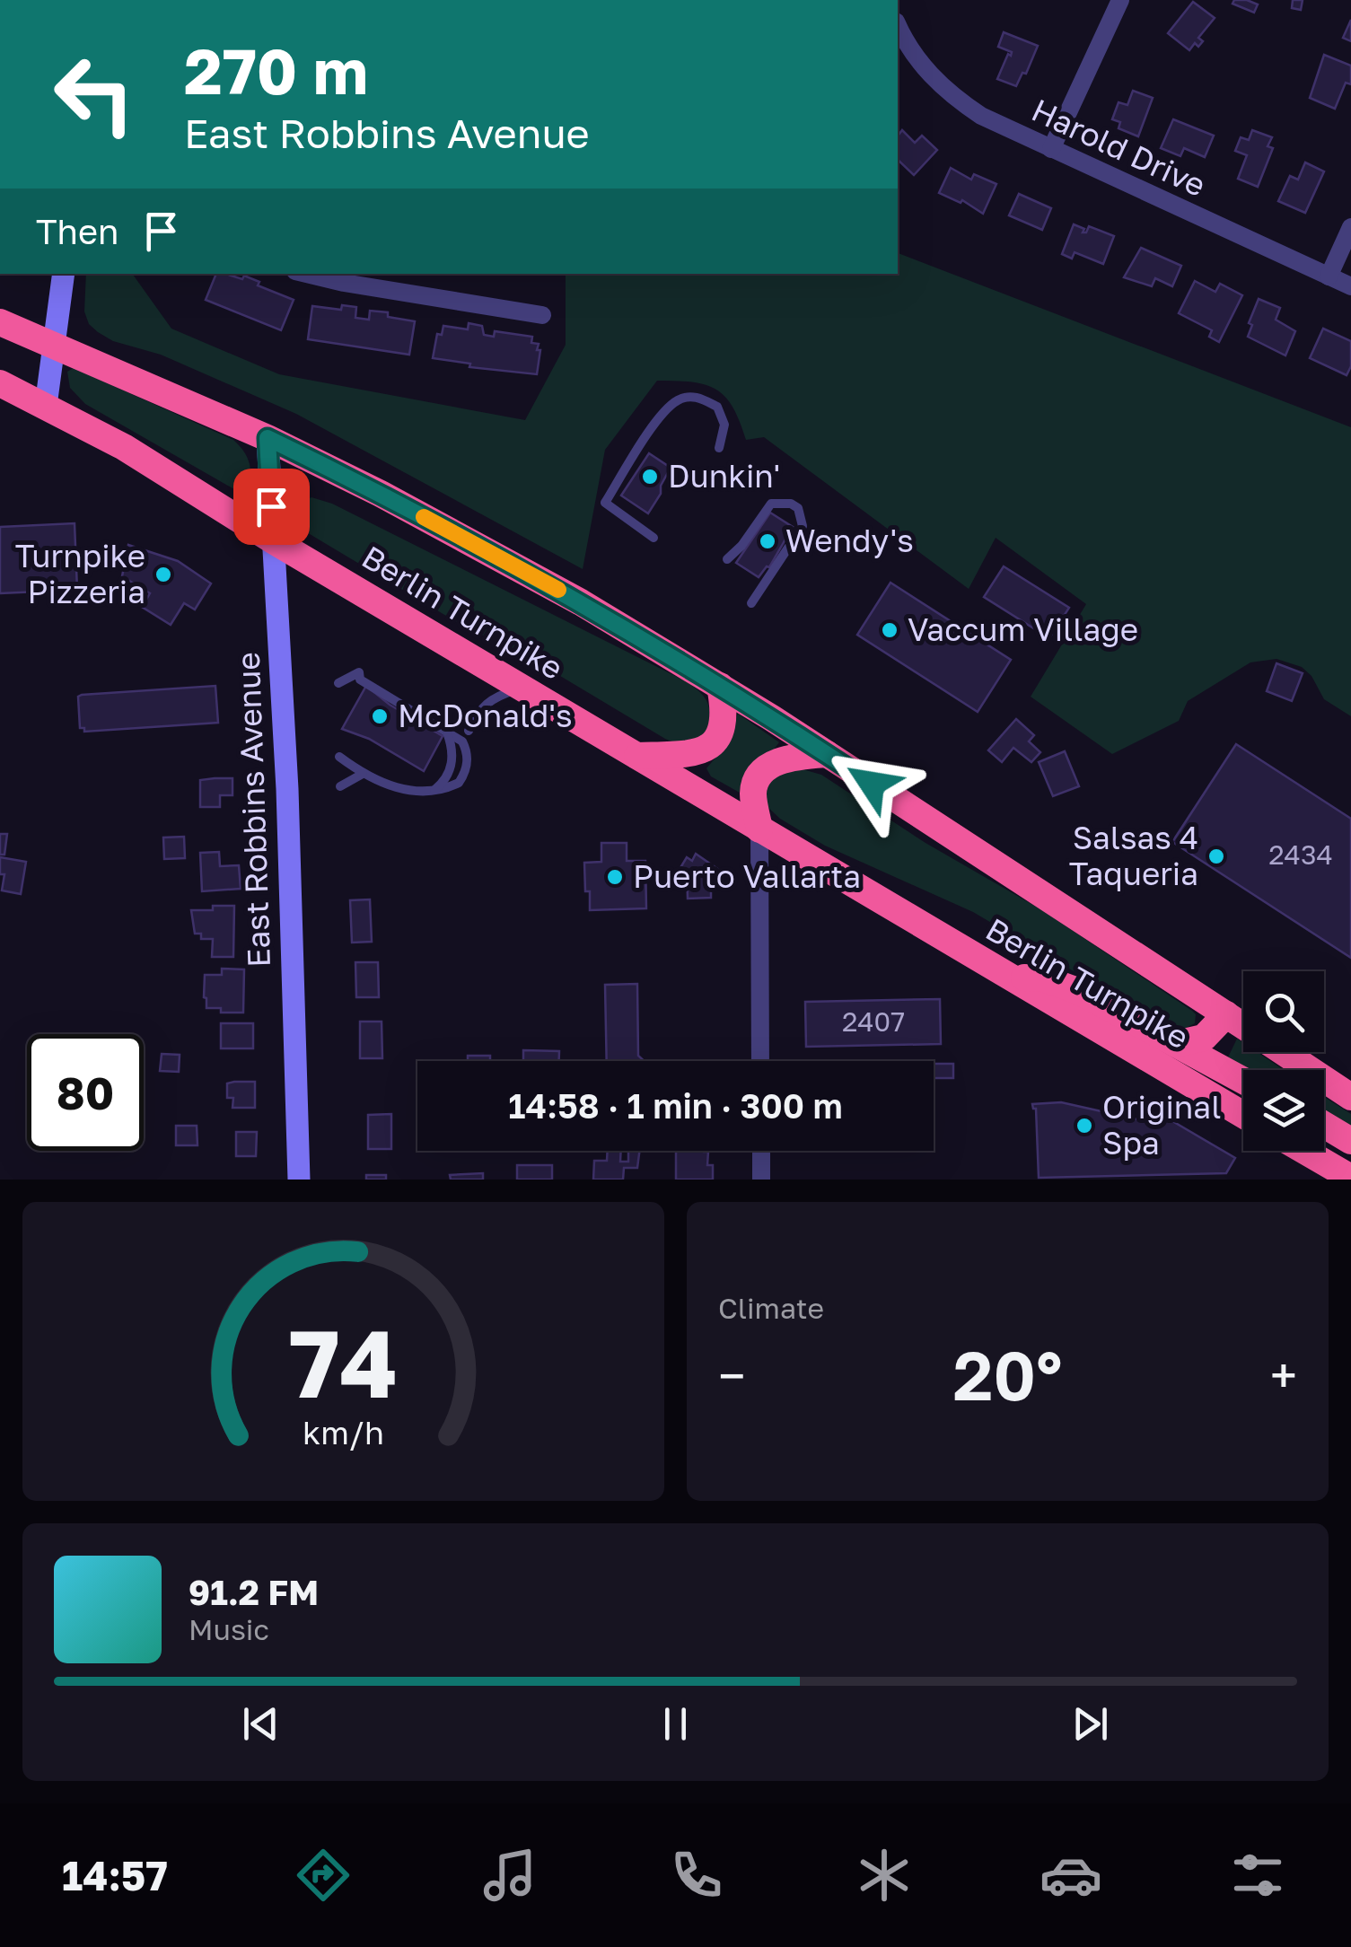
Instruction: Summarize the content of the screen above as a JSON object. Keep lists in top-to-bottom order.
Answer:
{
  "streets": {
    "highway": ["Berlin Turnpike"],
    "main road": ["East Robbins Avenue"],
    "street": ["Harold Drive"]
  },
  "crossings": [
    ["Berlin Turnpike", "East Robbins Avenue"]
  ],
  "places": [
    "Dunkin'",
    "Wendy's",
    "Turnpike Pizzeria",
    "Vaccum Village",
    "McDonald's",
    "Salsas 4 Taqueria",
    "Puerto Vallarta",
    "Original Spa"
  ],
  "house_numbers": ["2434", "2407"],
  "page": {
    "turn": ["270 m", "East Robbins Avenue"],
    "then": "Then",
    "limit": "80",
    "trip": "14:58 · 1 min · 300 m",
    "tile": "Climate",
    "heat": ["−", "20°", "+"],
    "song": ["91.2 FM", "Music"],
    "tabs": "14:57",
    "gauge": ["74", "km/h"]
  }
}
